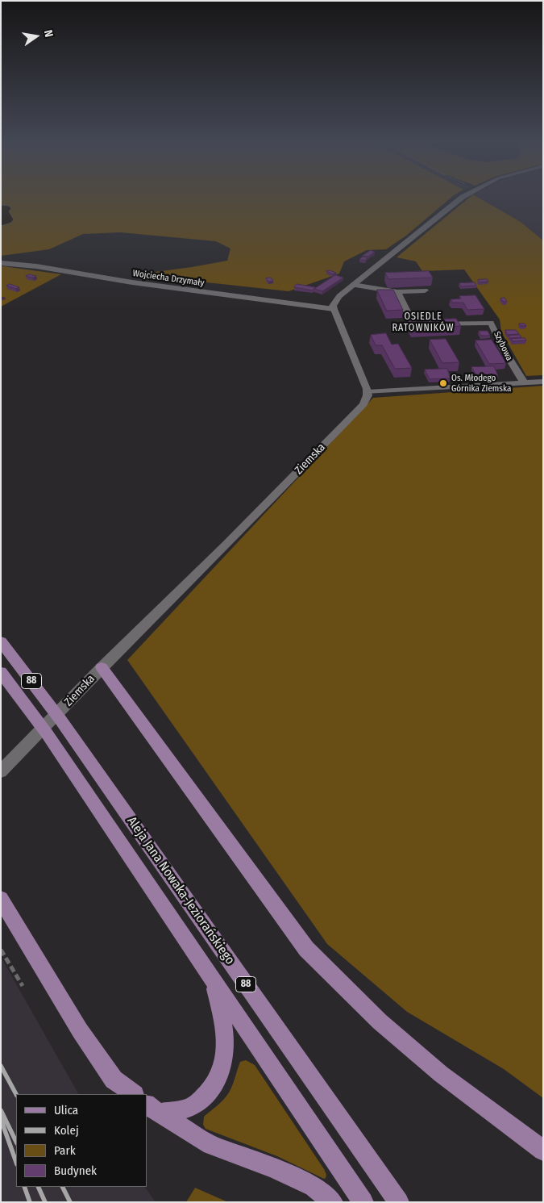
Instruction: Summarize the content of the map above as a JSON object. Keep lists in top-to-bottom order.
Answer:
{
  "streets": {
    "main road": ["88", "Aleja Jana Nowaka-Jeziorańskiego"],
    "street": ["Wojciecha Drzymały", "Szybowa", "Ziemska"]
  },
  "districts": ["OSIEDLE RATOWNIKÓW"],
  "places": ["Os. Młodego Górnika Ziemska"],
  "legend": [
    "Ulica",
    "Kolej",
    "Park",
    "Budynek"
  ],
  "north": "right"
}
